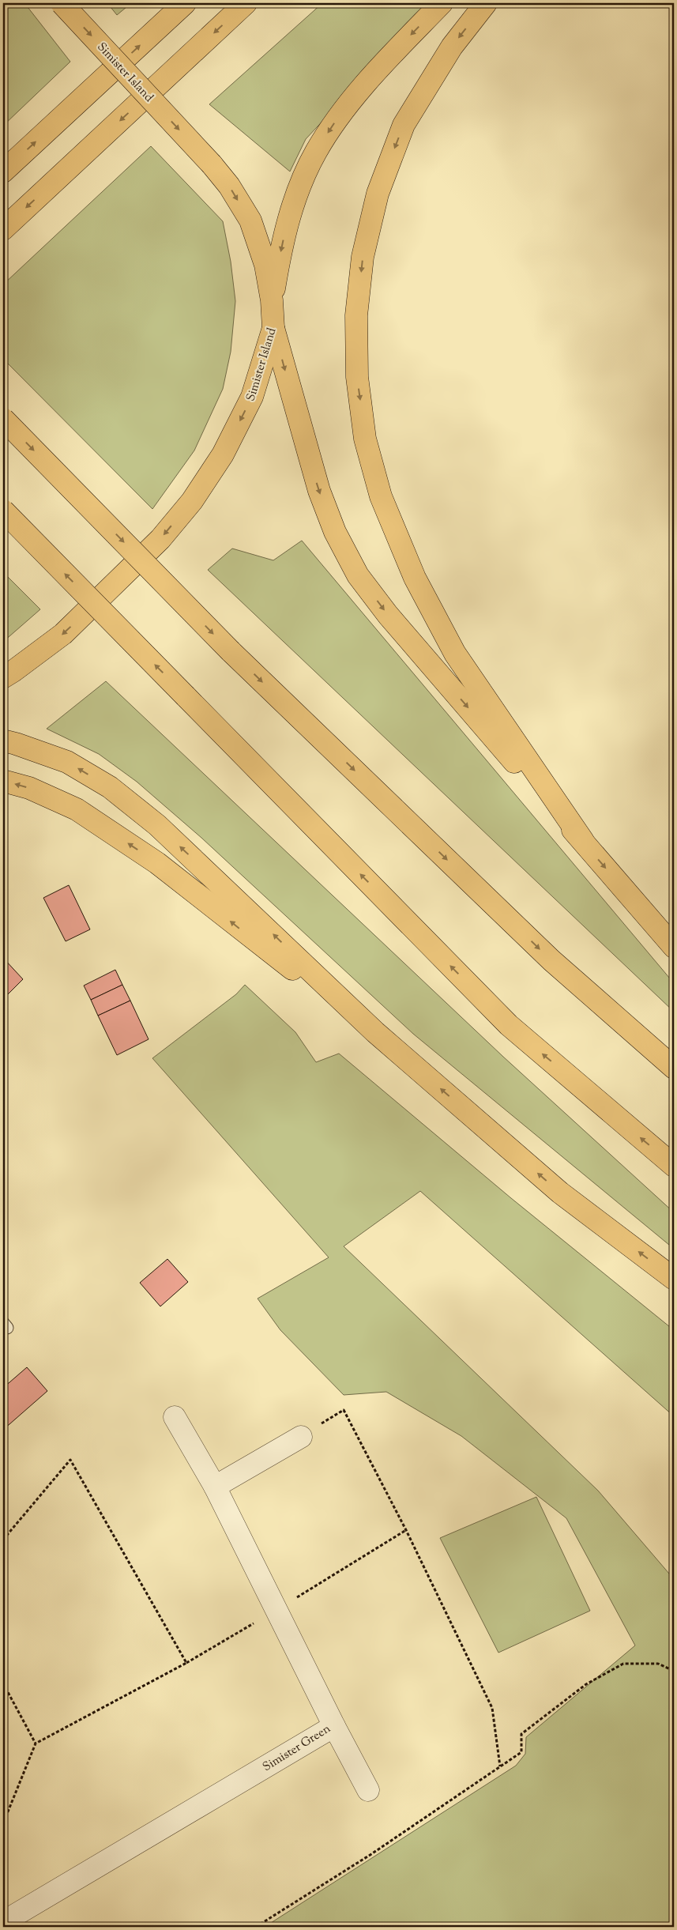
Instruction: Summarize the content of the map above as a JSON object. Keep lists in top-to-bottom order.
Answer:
{
  "streets": {
    "highway": ["Simister Island"],
    "street": ["Simister Green"]
  }
}
